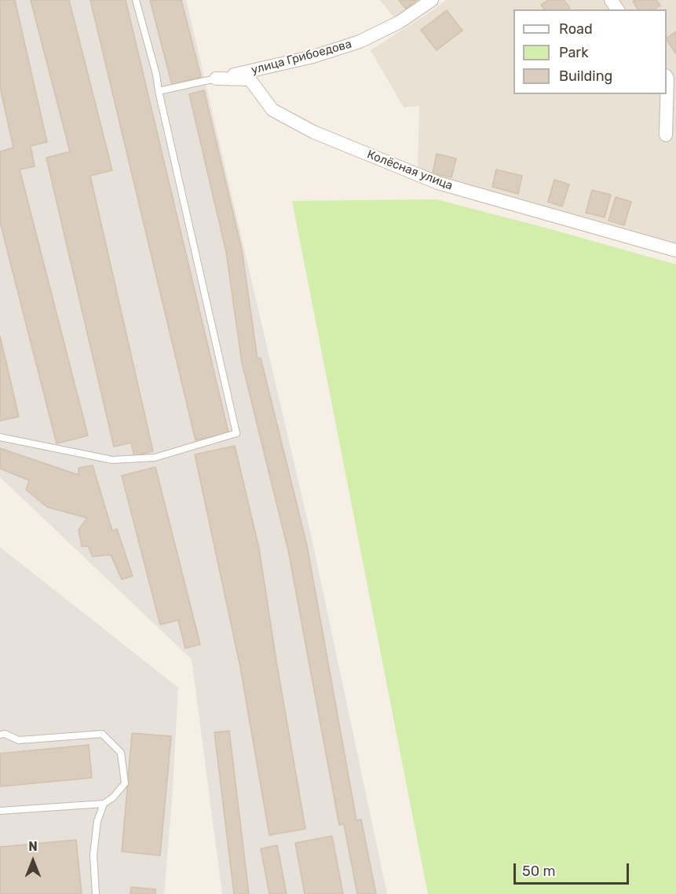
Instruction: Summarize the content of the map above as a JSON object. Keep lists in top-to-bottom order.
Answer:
{
  "streets": {
    "street": ["улица Грибоедова", "Колёсная улица"]
  },
  "crossings": [
    ["улица Грибоедова", "Колёсная улица"]
  ],
  "legend": ["Road", "Park", "Building"],
  "scale_bar": "50 m",
  "north": "top"
}
